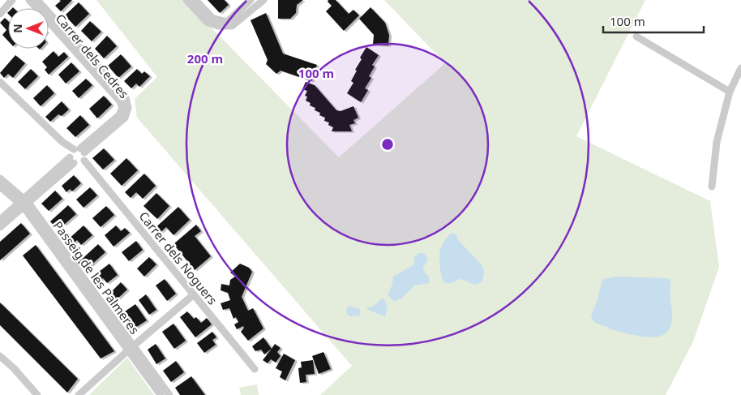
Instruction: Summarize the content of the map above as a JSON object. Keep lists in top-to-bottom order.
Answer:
{
  "streets": {
    "street": ["Carrer dels Cedres", "Carrer dels Noguers", "Passeig de les Palmeres"]
  },
  "scale_bar": "100 m",
  "north": "left",
  "rings": ["200 m", "100 m"]
}
